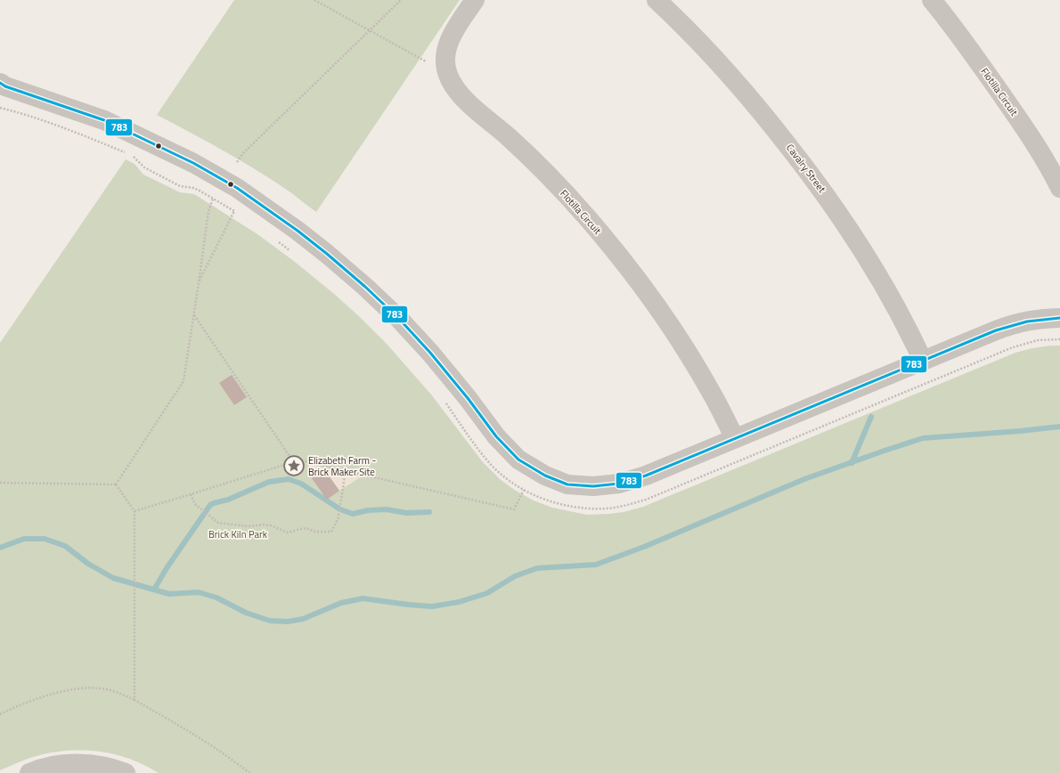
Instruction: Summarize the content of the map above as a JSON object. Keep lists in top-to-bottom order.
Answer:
{
  "streets": {
    "street": ["Flotilla Circuit", "Cavalry Street"]
  },
  "parks": ["Brick Kiln Park"],
  "places": {
    "place": ["Elizabeth Farm - Brick Maker Site"]
  },
  "lines": ["transit line 783"]
}
